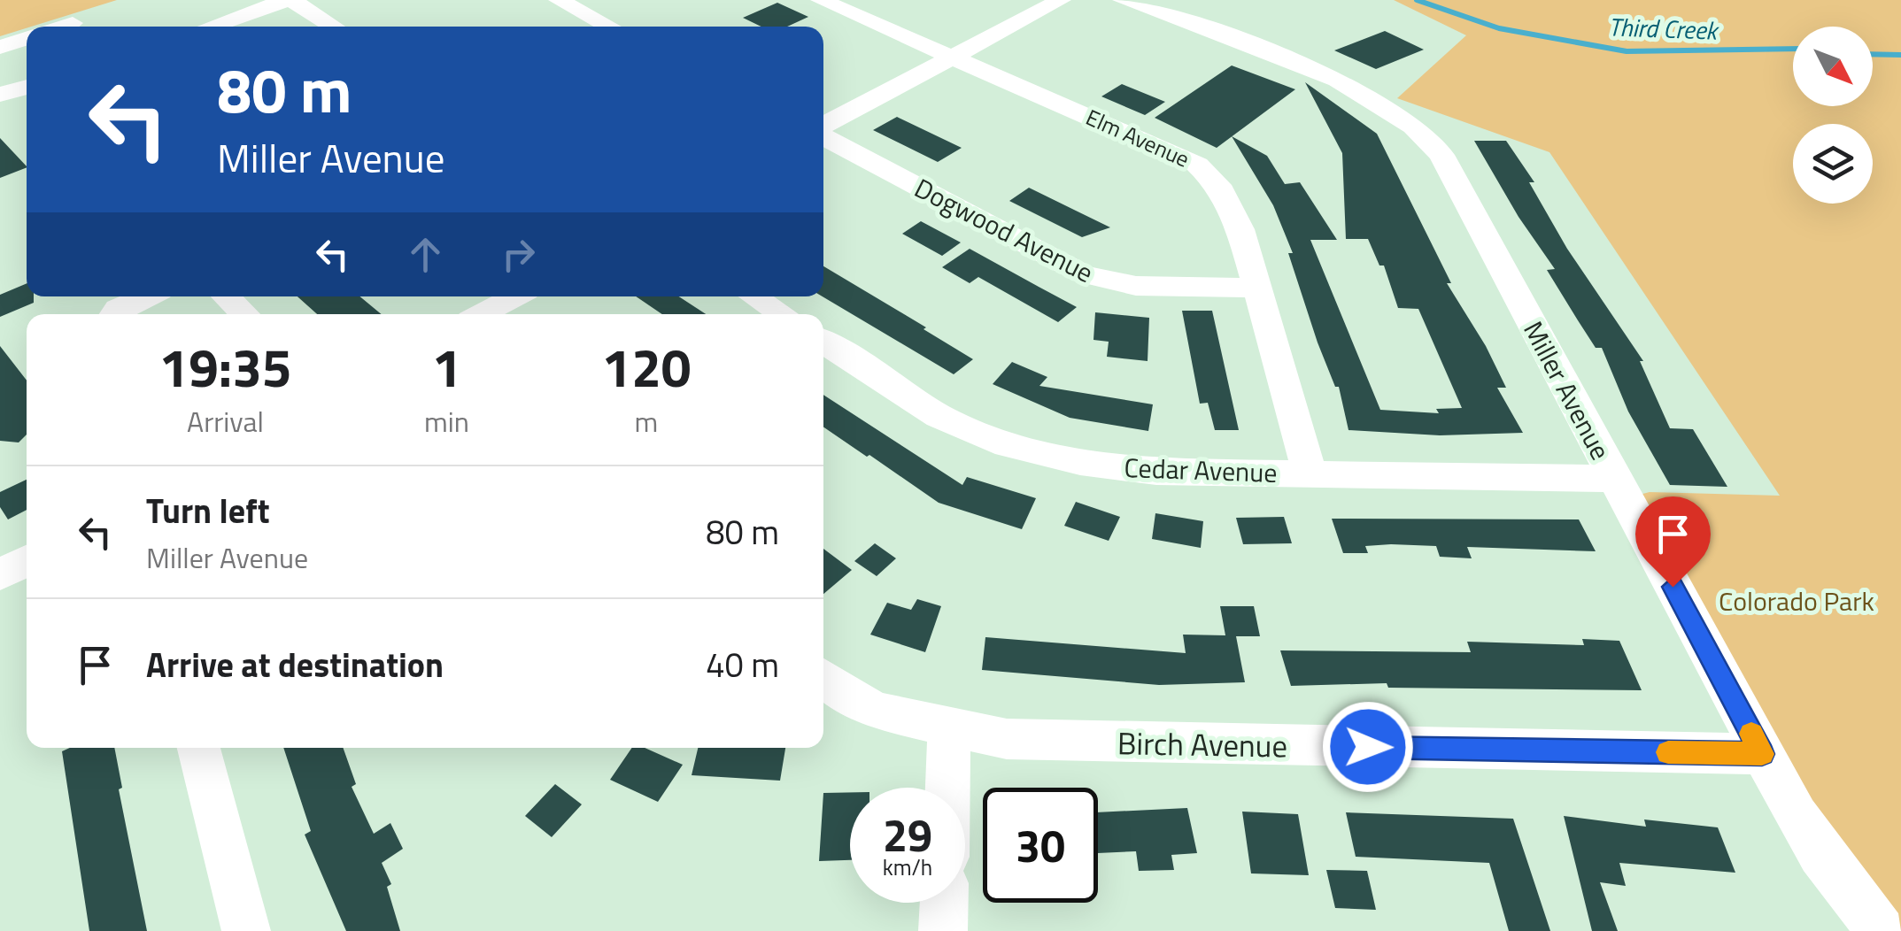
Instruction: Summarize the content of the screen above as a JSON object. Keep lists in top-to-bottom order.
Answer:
{
  "streets": {
    "street": [
      "Elm Avenue",
      "Dogwood Avenue",
      "Miller Avenue",
      "Cedar Avenue",
      "Birch Avenue"
    ]
  },
  "crossings": [
    ["Elm Avenue", "Dogwood Avenue"],
    ["Elm Avenue", "Cedar Avenue"],
    ["Miller Avenue", "Cedar Avenue"],
    ["Miller Avenue", "Birch Avenue"]
  ],
  "water": ["Third Creek"],
  "parks": ["Colorado Park"],
  "north": "bottom right",
  "page": {
    "turn": ["80 m", "Miller Avenue"],
    "eta": [
      "19:35",
      "Arrival",
      "1",
      "min",
      "120",
      "m"
    ],
    "list": [
      {
        "name": "Turn left",
        "note": "Miller Avenue",
        "value": "80 m"
      },
      {
        "name": "Arrive at destination",
        "value": "40 m"
      }
    ],
    "speed": "29 km/h",
    "limit": "30"
  }
}
